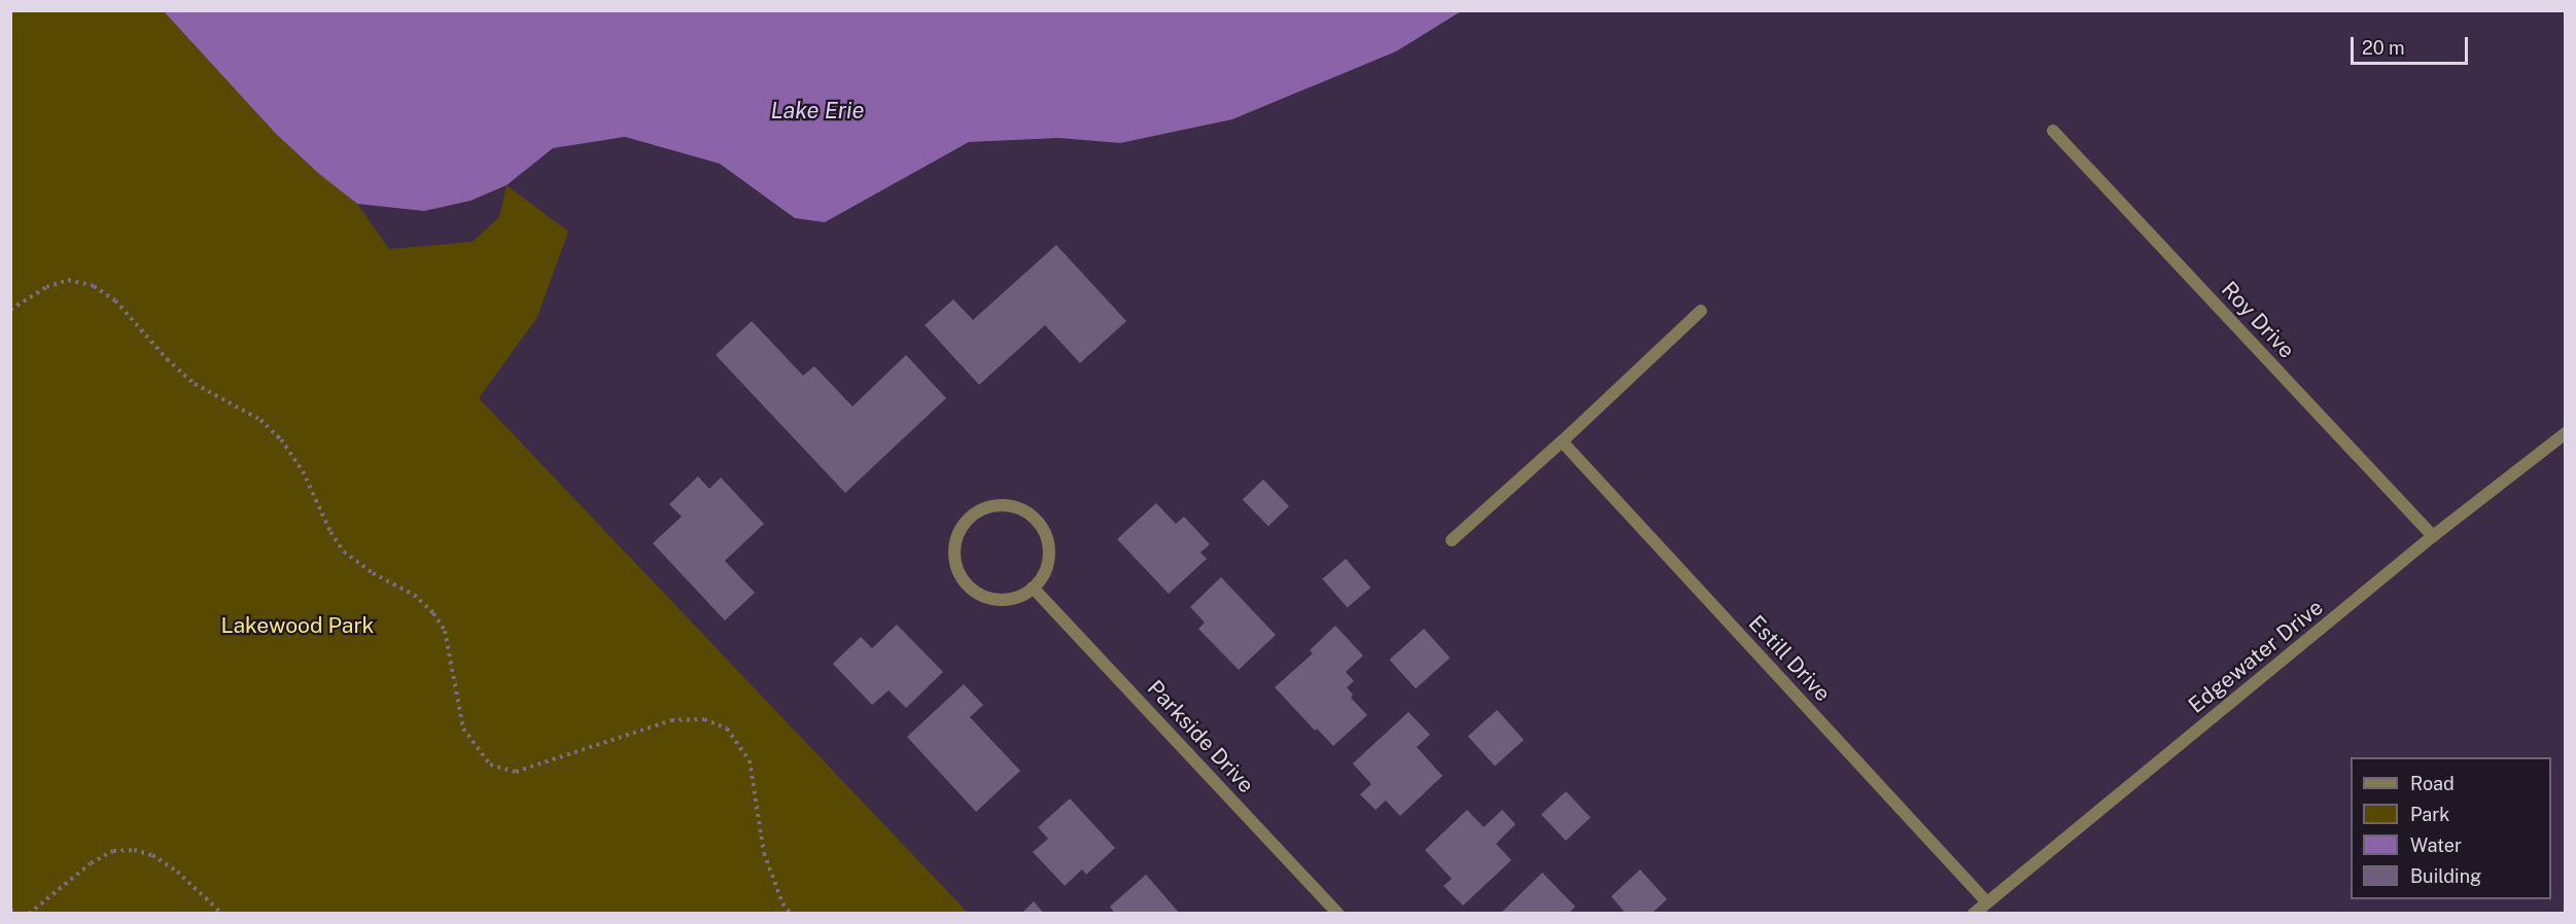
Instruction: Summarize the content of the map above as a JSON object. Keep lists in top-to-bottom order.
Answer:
{
  "streets": {
    "street": [
      "Roy Drive",
      "Edgewater Drive",
      "Estill Drive",
      "Parkside Drive"
    ]
  },
  "crossings": [
    ["Roy Drive", "Edgewater Drive"],
    ["Edgewater Drive", "Estill Drive"]
  ],
  "water": ["Lake Erie"],
  "parks": ["Lakewood Park"],
  "legend": [
    "Road",
    "Park",
    "Water",
    "Building"
  ],
  "scale_bar": "20 m"
}
